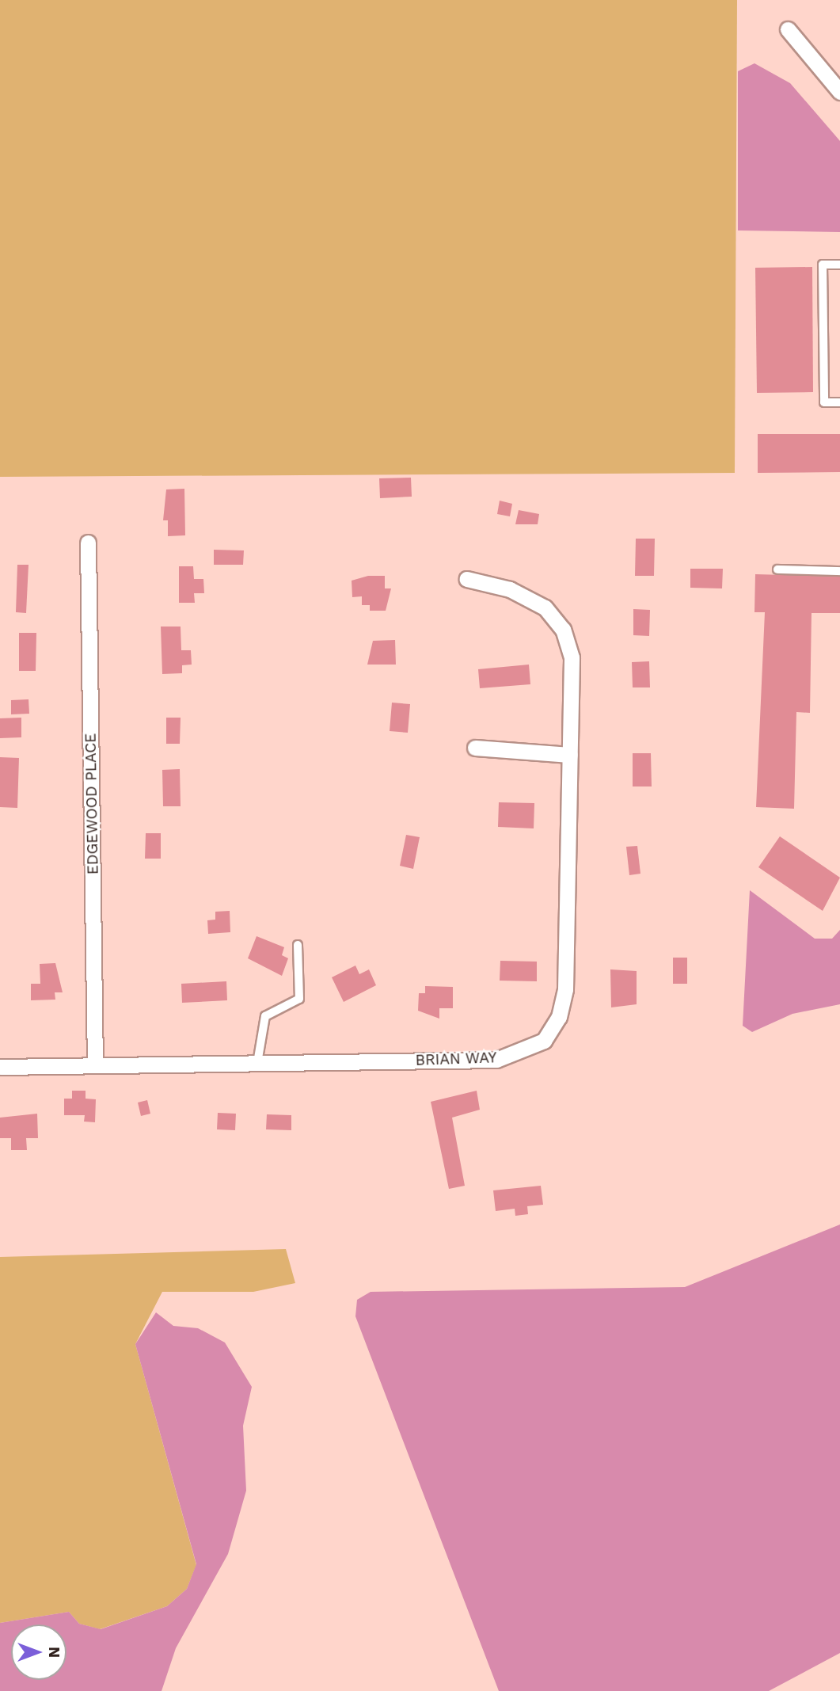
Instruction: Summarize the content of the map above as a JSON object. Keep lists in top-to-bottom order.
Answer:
{
  "streets": {
    "street": ["EDGEWOOD PLACE", "BRIAN WAY"]
  },
  "crossings": [
    ["EDGEWOOD PLACE", "BRIAN WAY"]
  ],
  "north": "right"
}
